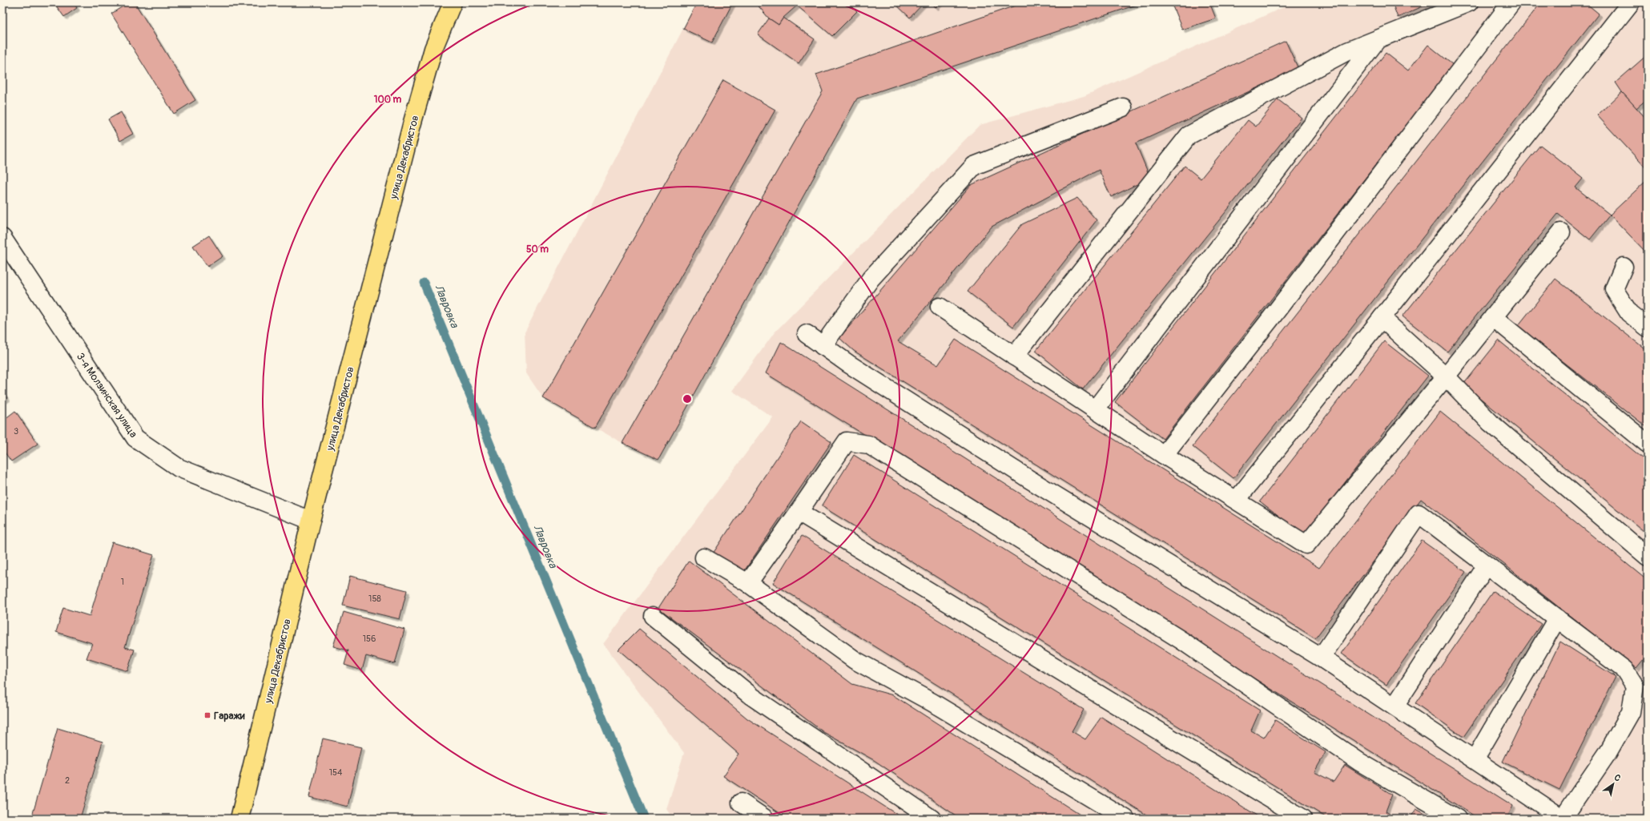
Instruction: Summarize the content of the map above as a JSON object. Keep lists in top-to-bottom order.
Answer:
{
  "streets": {
    "highway": ["улица Декабристов"],
    "street": ["3-я Молзинская улица"]
  },
  "crossings": [
    ["улица Декабристов", "3-я Молзинская улица"]
  ],
  "water": ["Лавровка"],
  "places": {
    "transit": ["Гаражи"]
  },
  "house_numbers": [
    "3",
    "1",
    "158",
    "156",
    "154",
    "2"
  ],
  "north": "top right",
  "rings": ["100 m", "50 m"]
}
